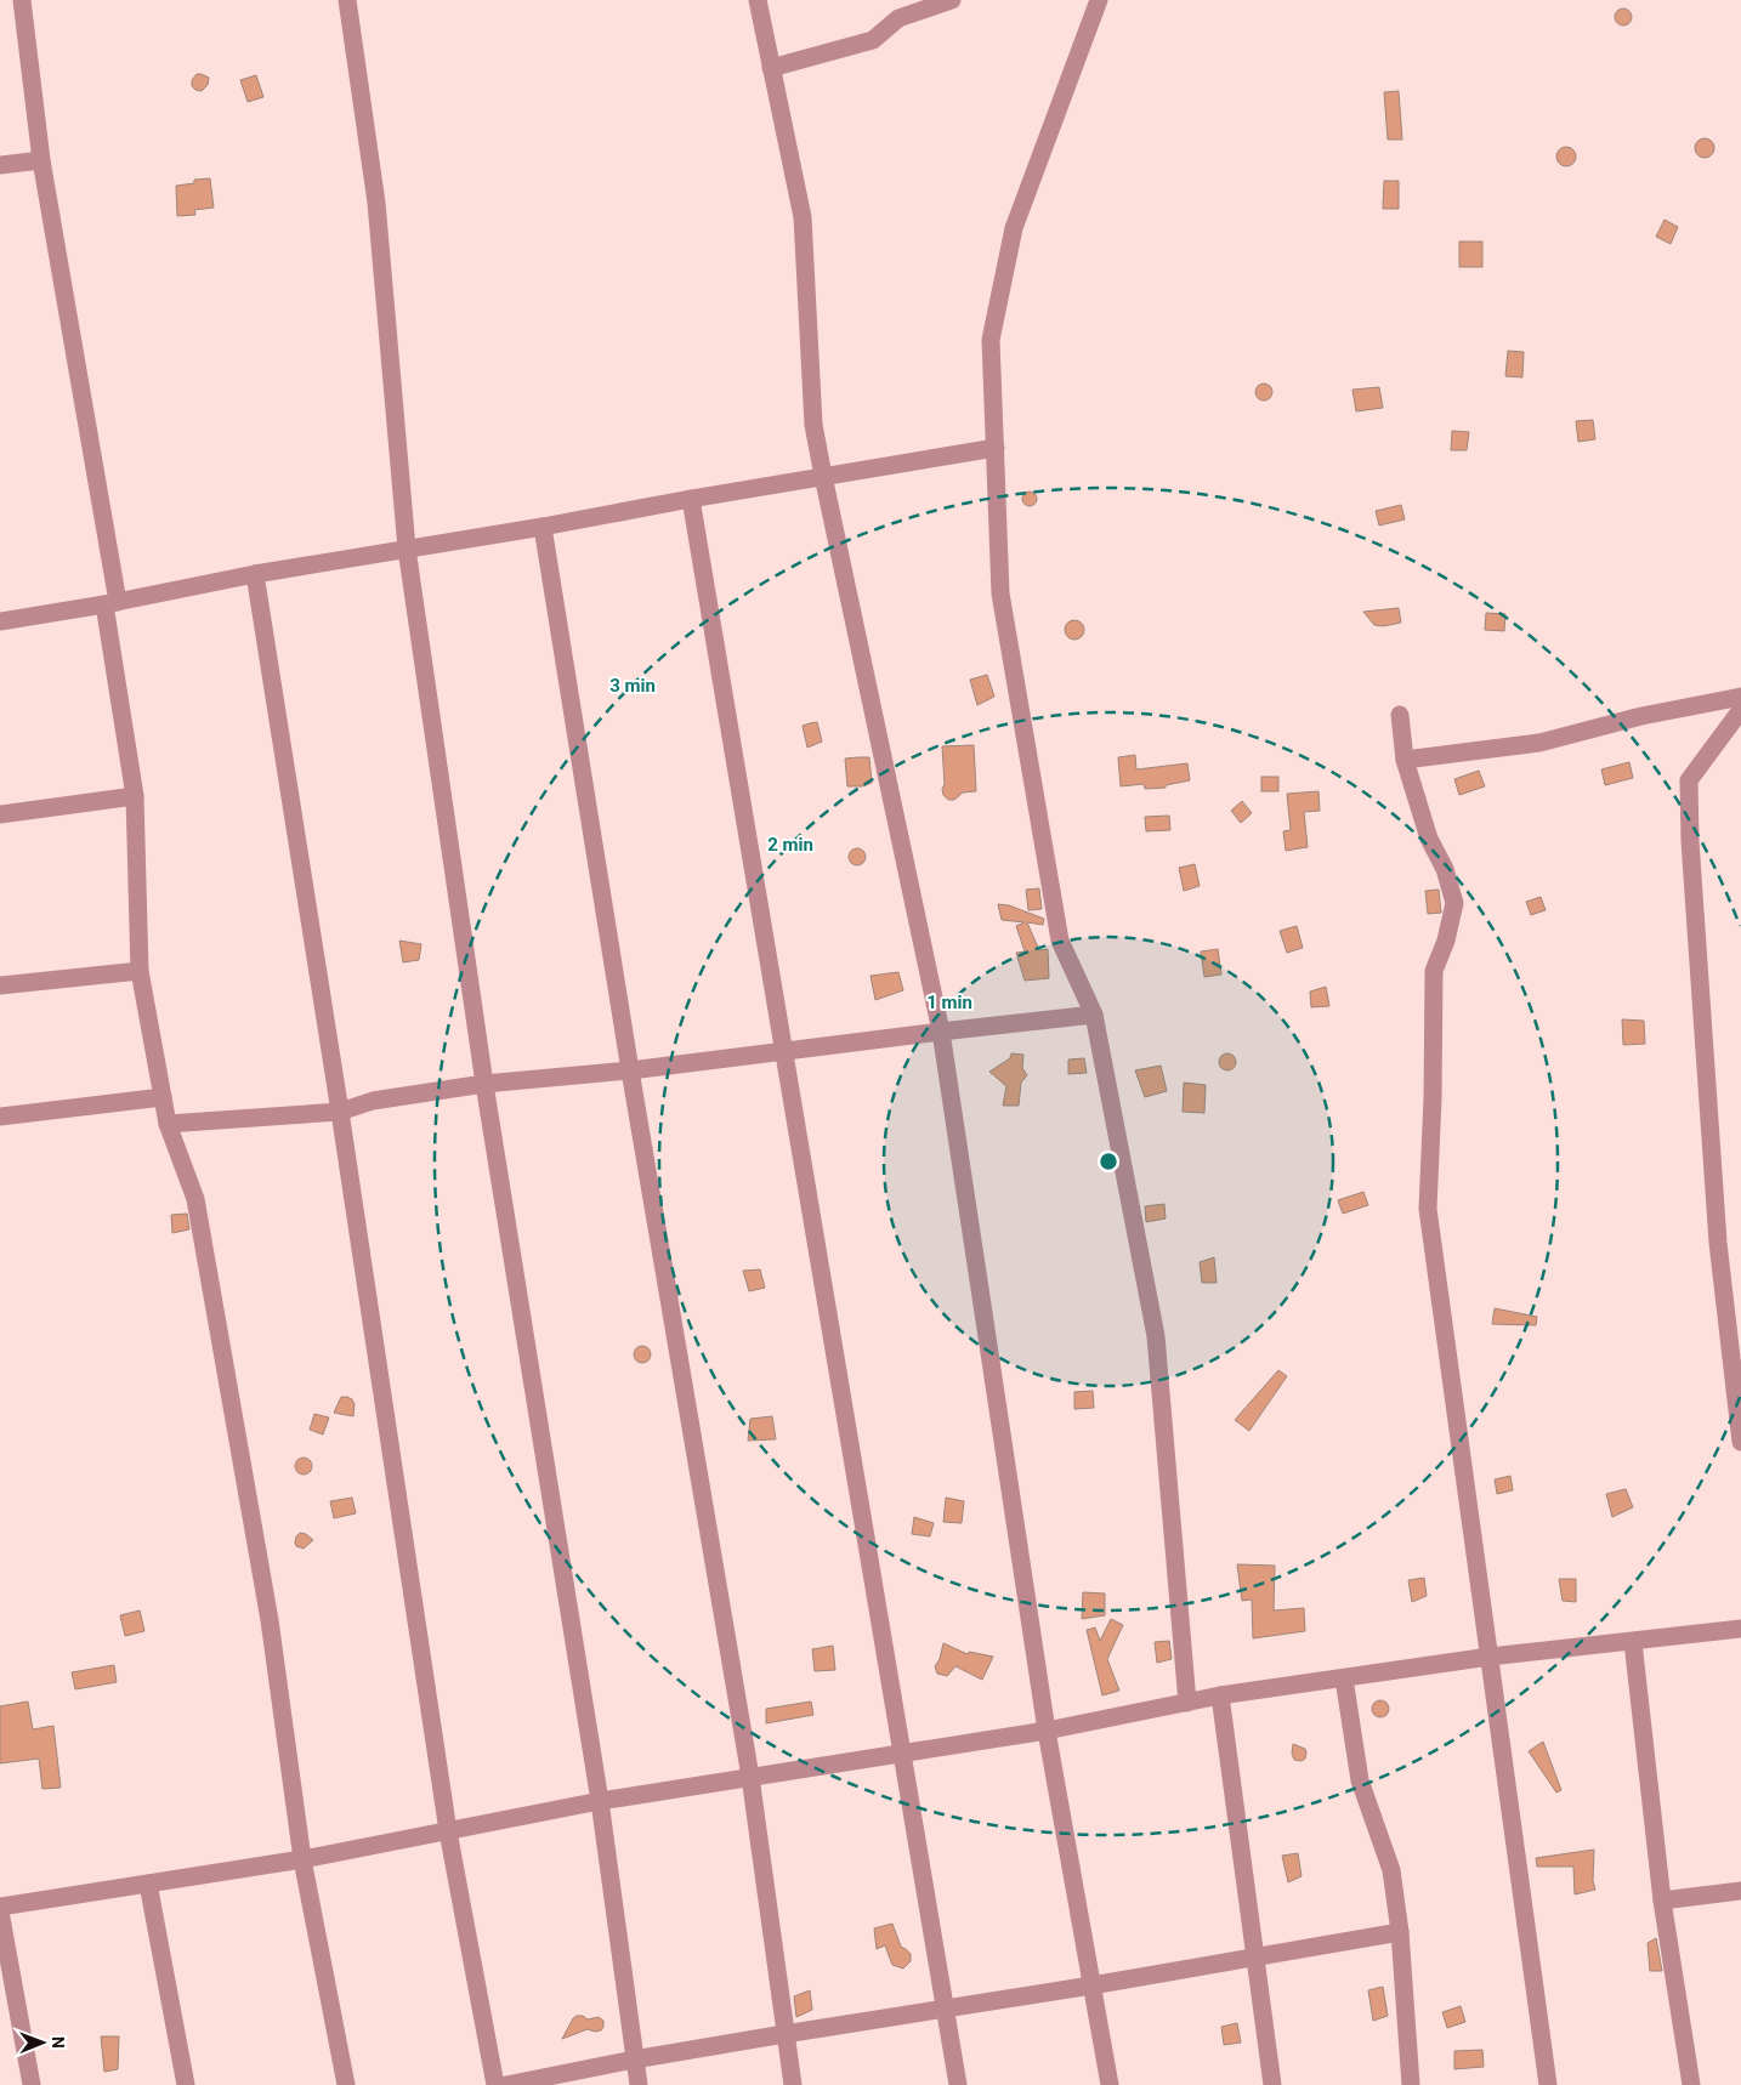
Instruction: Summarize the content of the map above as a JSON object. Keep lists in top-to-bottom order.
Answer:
{
  "north": "right",
  "rings": ["3 min", "2 min", "1 min"]
}
